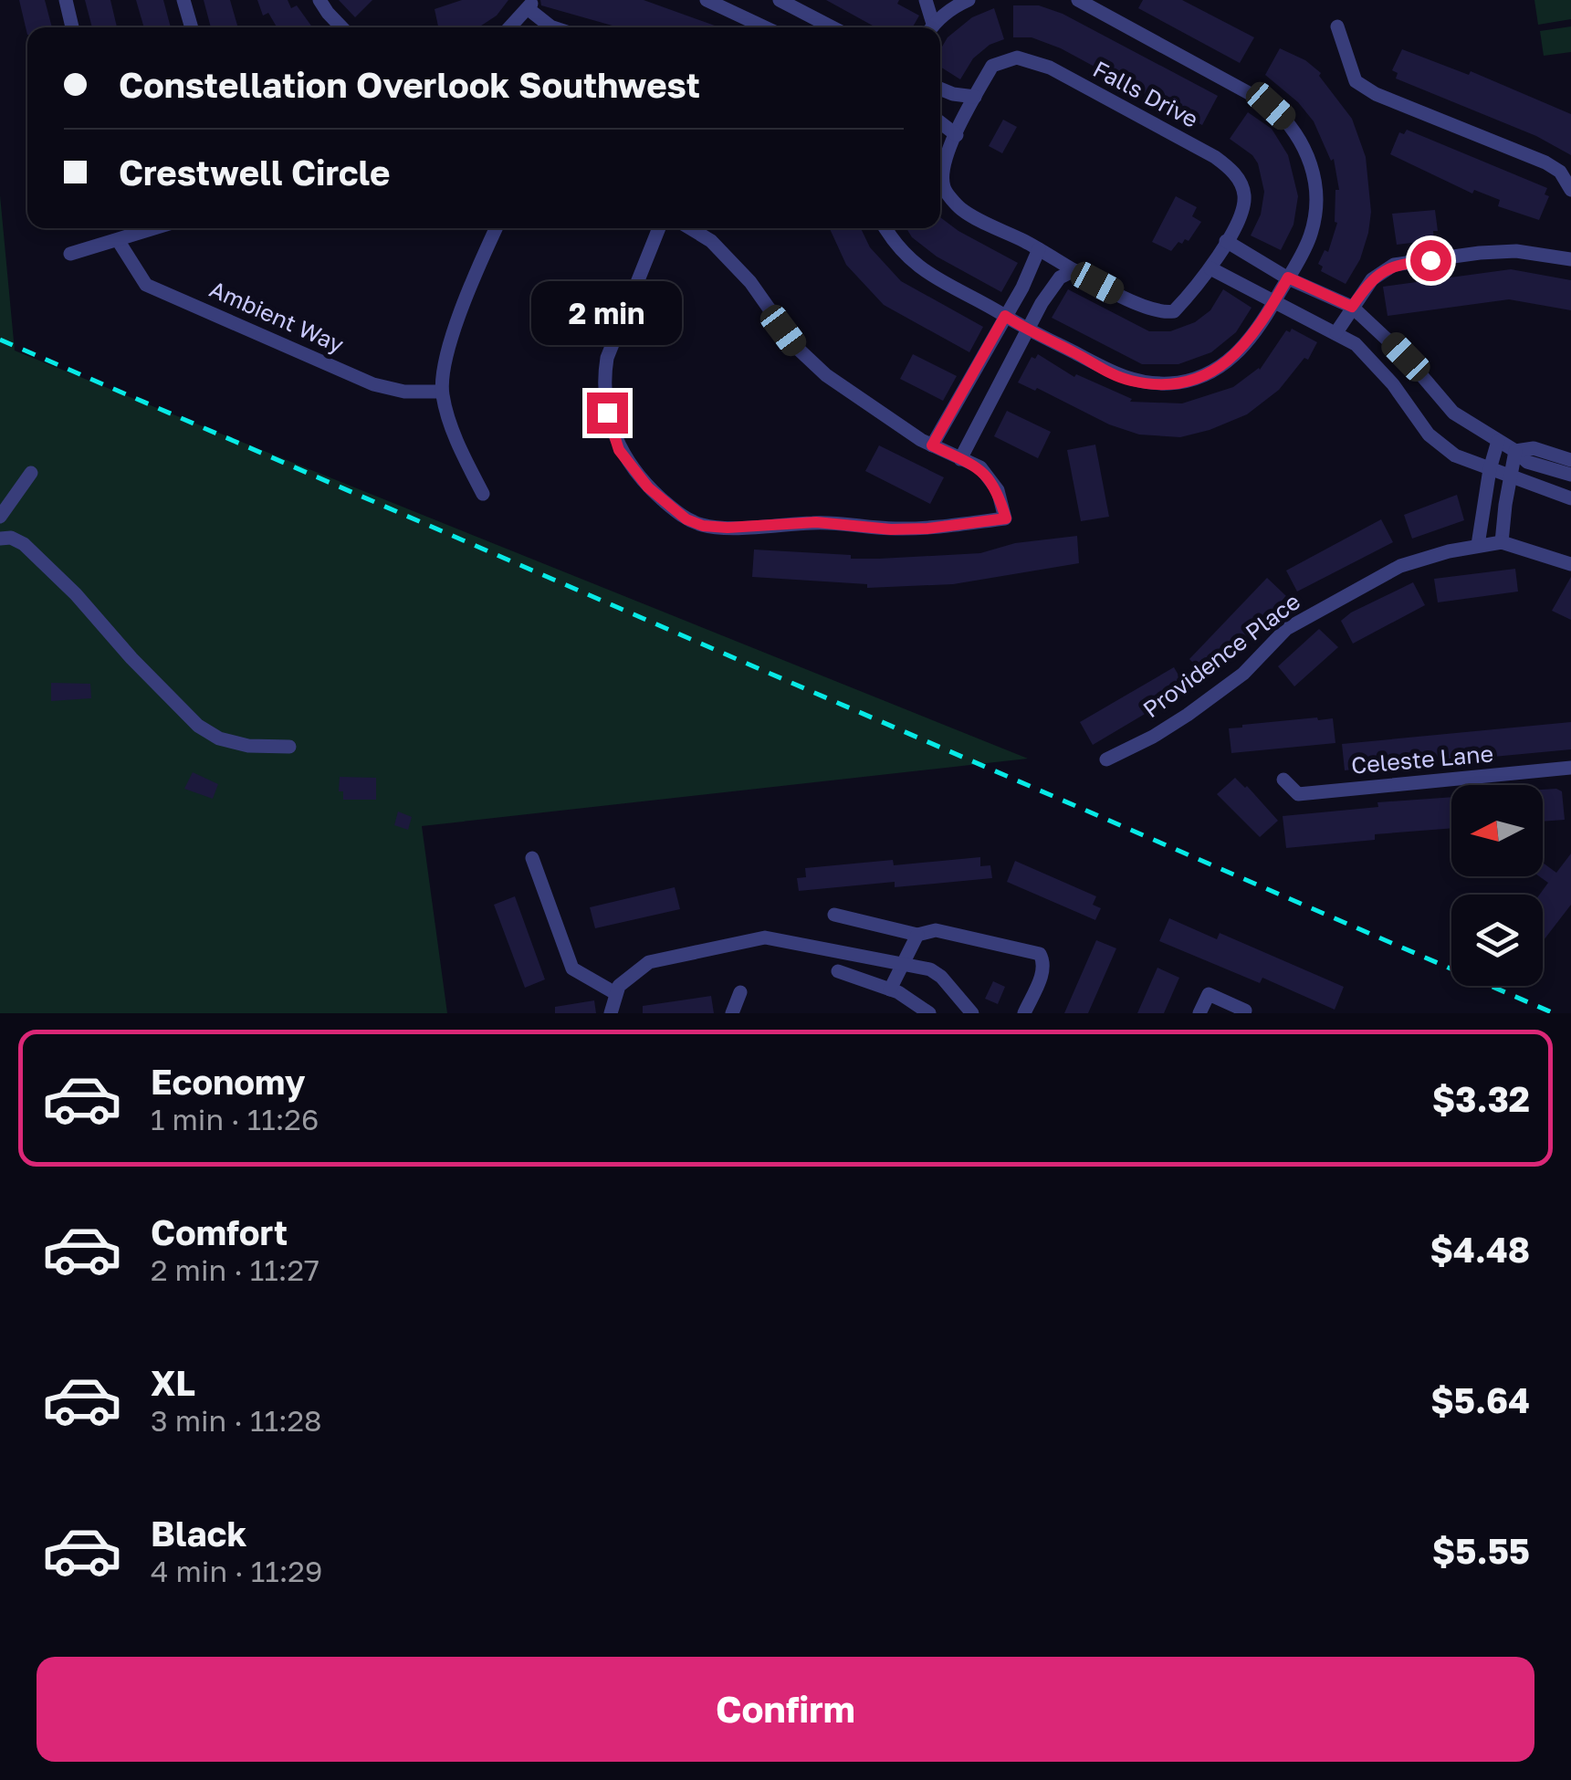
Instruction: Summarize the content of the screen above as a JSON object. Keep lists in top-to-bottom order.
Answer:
{
  "streets": {
    "street": [
      "Falls Drive",
      "Ambient Way",
      "Providence Place",
      "Celeste Lane"
    ]
  },
  "north": "left",
  "page": {
    "banner": ["Constellation Overlook Southwest", "Crestwell Circle"],
    "bubble": "2 min",
    "list": [
      {
        "name": "Economy",
        "note": "1 min · 11:26",
        "value": "$3.32"
      },
      {
        "name": "Comfort",
        "note": "2 min · 11:27",
        "value": "$4.48"
      },
      {
        "name": "XL",
        "note": "3 min · 11:28",
        "value": "$5.64"
      },
      {
        "name": "Black",
        "note": "4 min · 11:29",
        "value": "$5.55"
      }
    ],
    "buttons": "Confirm"
  }
}
